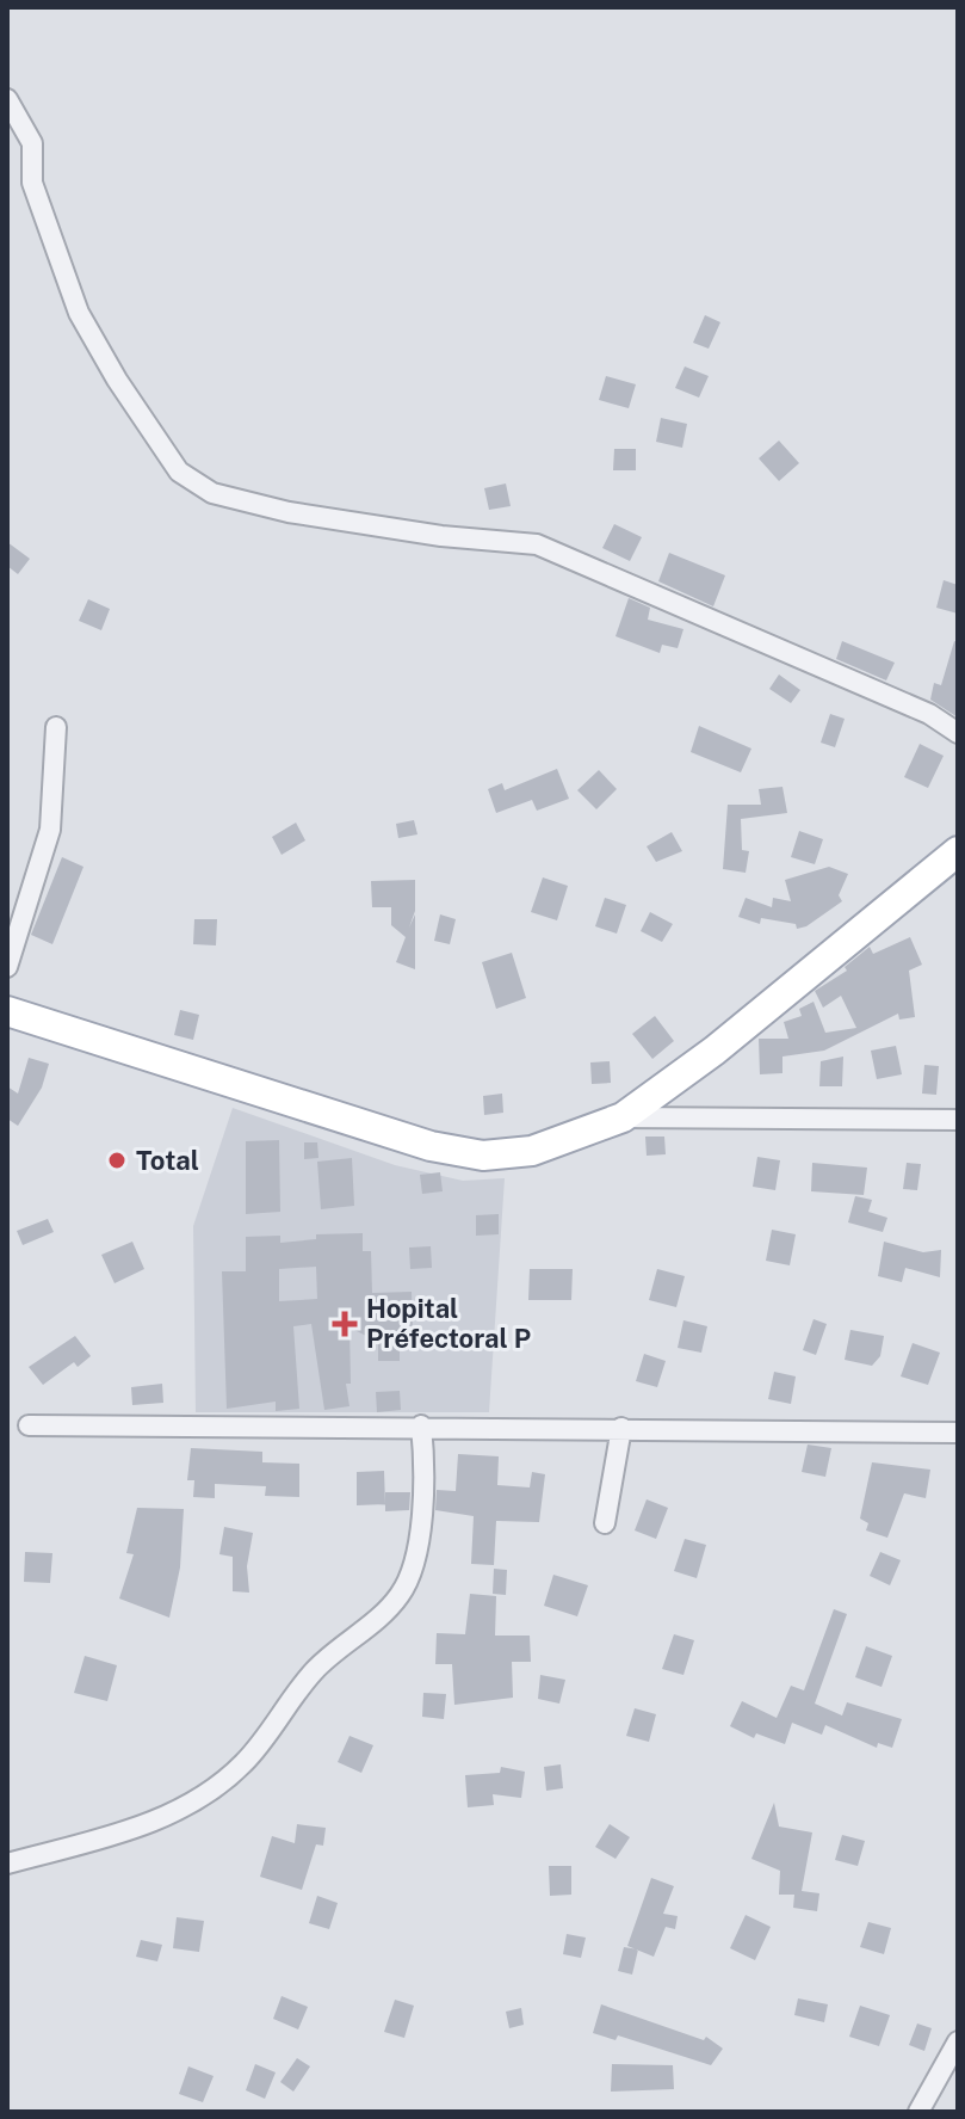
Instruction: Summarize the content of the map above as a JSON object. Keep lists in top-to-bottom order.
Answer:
{
  "places": {
    "other": ["Total"],
    "health": ["Hopital Préfectoral P"]
  }
}
